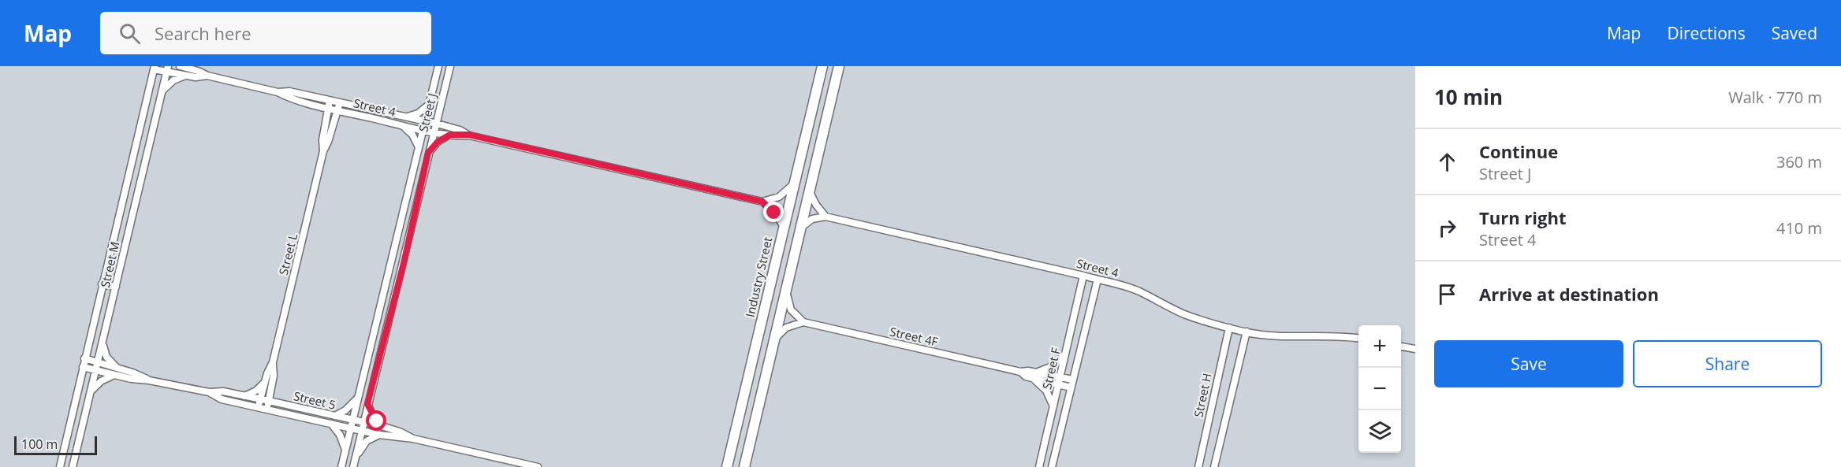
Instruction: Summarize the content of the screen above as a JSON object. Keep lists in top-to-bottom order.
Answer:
{
  "streets": {
    "street": [
      "Street 4",
      "Street J",
      "Street L",
      "Street M",
      "Industry Street",
      "Street 4F",
      "Street F",
      "Street H",
      "Street 5"
    ]
  },
  "crossings": [
    ["Street 4", "Street J"],
    ["Street 4", "Street L"],
    ["Street 4", "Street M"],
    ["Street 4", "Street F"],
    ["Street 4", "Street H"],
    ["Street J", "Street 5"],
    ["Street L", "Street 5"],
    ["Street M", "Street 5"],
    ["Street 4F", "Street F"]
  ],
  "scale_bar": "100 m",
  "page": {
    "header": "Map",
    "search": "Search here",
    "nav": ["Map", "Directions", "Saved"],
    "heading": ["10 min", "Walk · 770 m"],
    "list": [
      ["Continue", "Street J", "360 m"],
      ["Turn right", "Street 4", "410 m"],
      "Arrive at destination"
    ],
    "map_buttons": ["+", "−"],
    "buttons": ["Save", "Share"],
    "scale": "100 m"
  }
}
